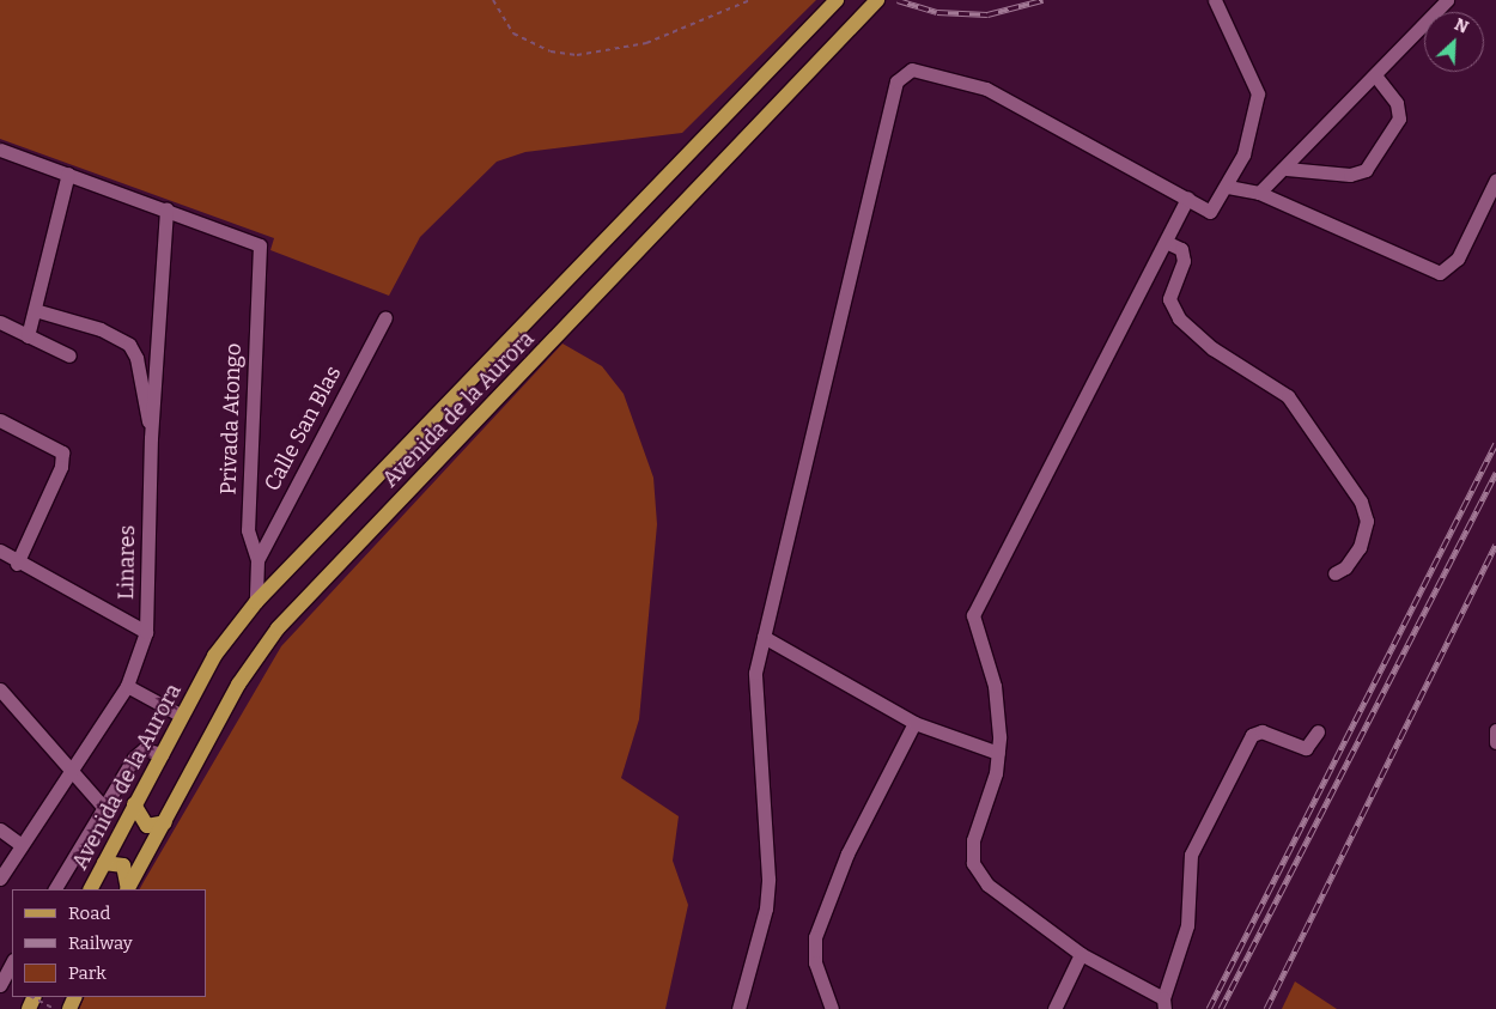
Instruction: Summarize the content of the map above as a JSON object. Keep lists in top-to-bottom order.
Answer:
{
  "streets": {
    "main road": ["Avenida de la Aurora"],
    "street": ["Privada Atongo", "Calle San Blas", "Linares"]
  },
  "crossings": [
    ["Avenida de la Aurora", "Privada Atongo"],
    ["Privada Atongo", "Calle San Blas"],
    ["Privada Atongo", "Linares"]
  ],
  "legend": ["Road", "Railway", "Park"],
  "north": "top right"
}
